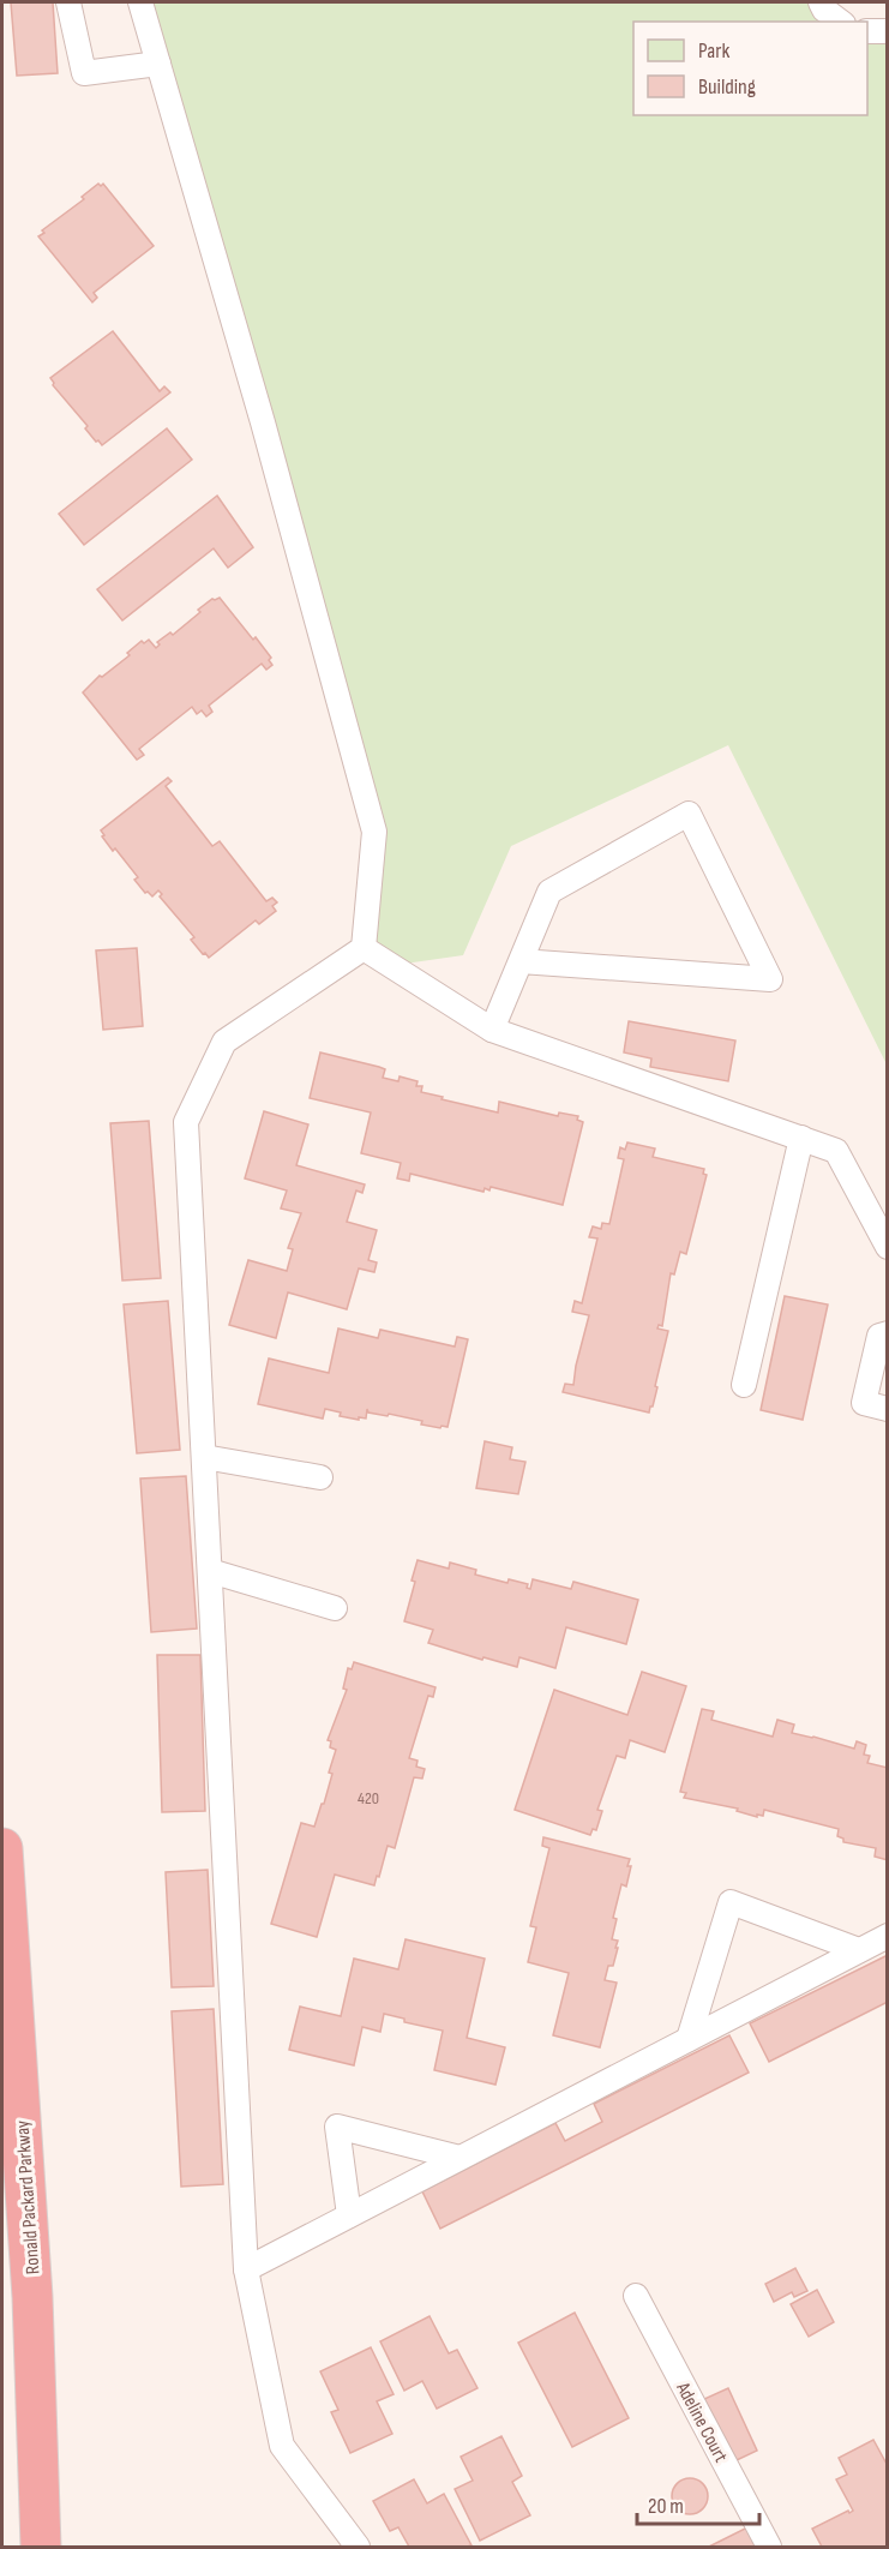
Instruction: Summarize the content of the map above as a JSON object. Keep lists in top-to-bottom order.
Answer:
{
  "streets": {
    "highway": ["Ronald Packard Parkway"],
    "lane": ["Adeline Court"]
  },
  "house_numbers": ["420"],
  "legend": ["Park", "Building"],
  "scale_bar": "20 m"
}
